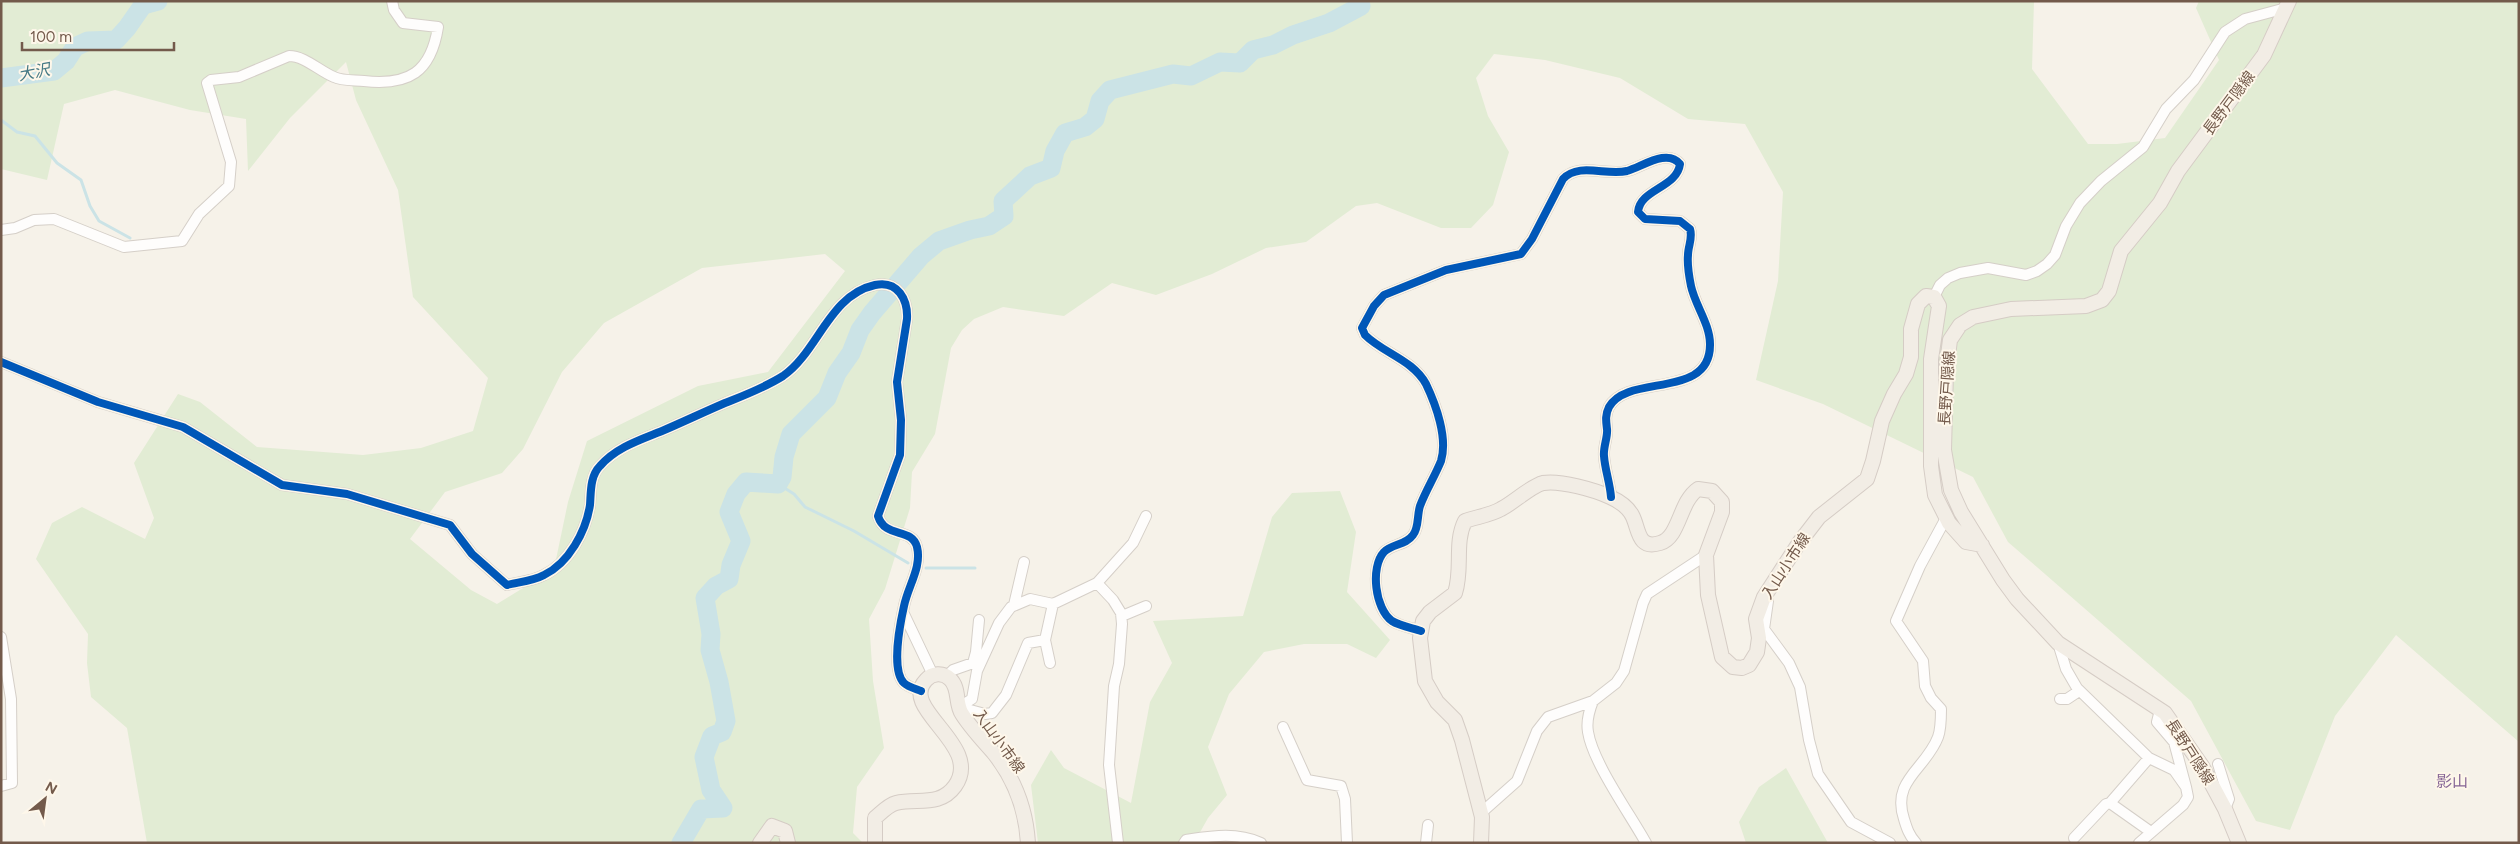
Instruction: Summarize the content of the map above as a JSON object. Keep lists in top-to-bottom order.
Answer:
{
  "streets": {
    "main road": ["長野戸隠線", "入山小市線"]
  },
  "districts": ["影山"],
  "water": ["大沢"],
  "scale_bar": "100 m",
  "north": "top right"
}
